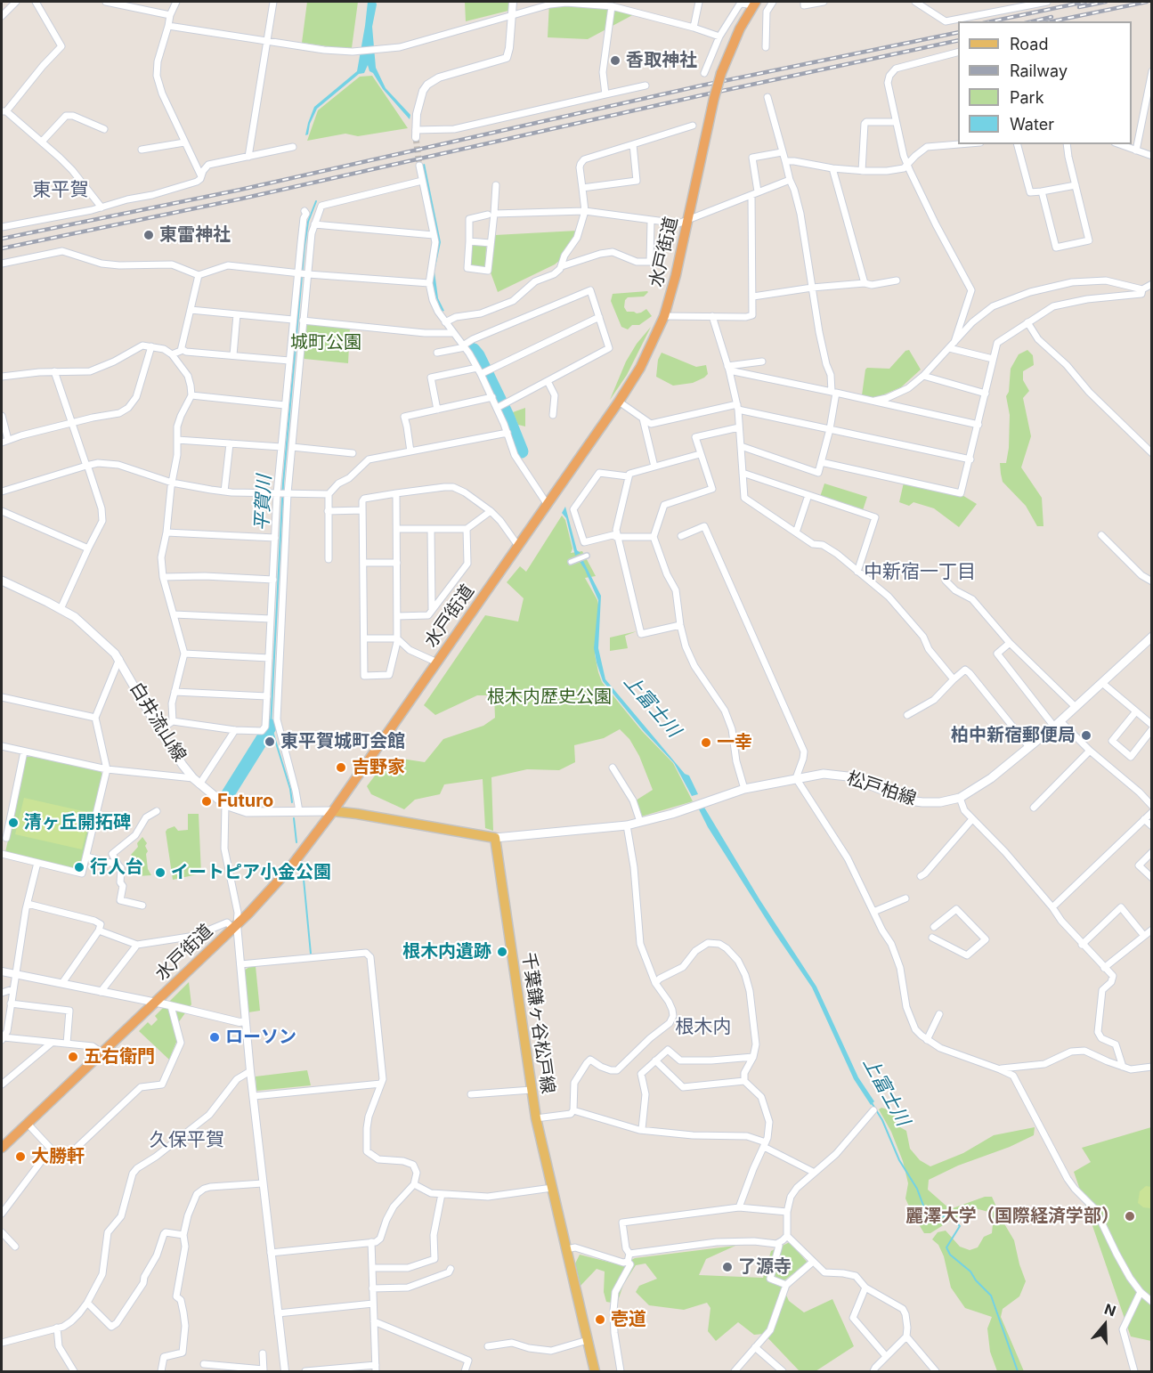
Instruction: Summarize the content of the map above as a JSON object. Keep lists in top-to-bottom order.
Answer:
{
  "streets": {
    "highway": ["水戸街道"],
    "main road": ["白井流山線", "松戸柏線", "千葉鎌ヶ谷松戸線"]
  },
  "crossings": [
    ["水戸街道", "白井流山線"],
    ["松戸柏線", "千葉鎌ヶ谷松戸線"]
  ],
  "districts": [
    "東平賀",
    "中新宿一丁目",
    "根木内",
    "久保平賀"
  ],
  "water": ["平賀川", "上富士川"],
  "parks": ["城町公園", "根木内歴史公園"],
  "places": [
    "香取神社",
    "東雷神社",
    "柏中新宿郵便局",
    "東平賀城町会館",
    "一幸",
    "吉野家",
    "Futuro",
    "清ヶ丘開拓碑",
    "行人台",
    "イートピア小金公園",
    "根木内遺跡",
    "ローソン",
    "五右衛門",
    "大勝軒",
    "麗澤大学（国際経済学部）",
    "了源寺",
    "壱道"
  ],
  "legend": [
    "Road",
    "Railway",
    "Park",
    "Water"
  ],
  "north": "top"
}
